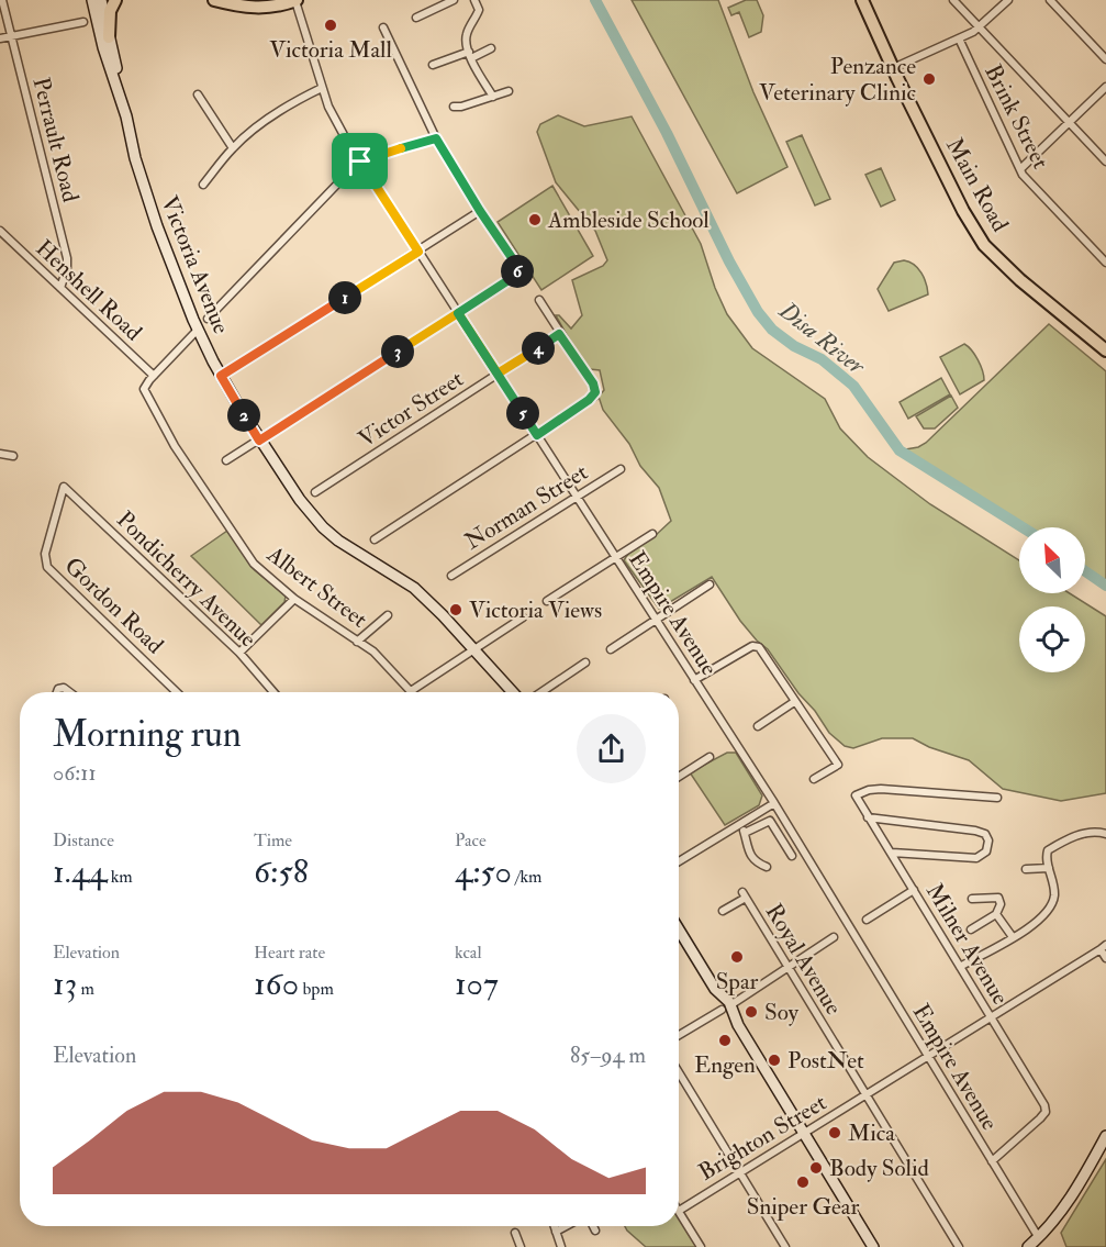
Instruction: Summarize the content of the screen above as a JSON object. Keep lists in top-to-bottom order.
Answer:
{
  "streets": {
    "main road": ["Main Road"],
    "street": [
      "Brink Street",
      "Perrault Road",
      "Victoria Avenue",
      "Henshell Road",
      "Victor Street",
      "Norman Street",
      "Pondicherry Avenue",
      "Albert Street",
      "Gordon Road",
      "Empire Avenue",
      "Milner Avenue",
      "Royal Avenue",
      "Brighton Street"
    ]
  },
  "crossings": [
    ["Perrault Road", "Henshell Road"],
    ["Henshell Road", "Albert Street"],
    ["Victor Street", "Empire Avenue"],
    ["Norman Street", "Empire Avenue"],
    ["Pondicherry Avenue", "Gordon Road"],
    ["Empire Avenue", "Milner Avenue"],
    ["Empire Avenue", "Brighton Street"],
    ["Milner Avenue", "Brighton Street"],
    ["Royal Avenue", "Brighton Street"]
  ],
  "water": ["Disa River"],
  "places": [
    "Victoria Mall",
    "Penzance Veterinary Clinic",
    "Ambleside School",
    "Victoria Views",
    "Spar",
    "Soy",
    "Engen",
    "PostNet",
    "Mica",
    "Body Solid",
    "Sniper Gear"
  ],
  "north": "top left",
  "page": {
    "pins": [
      "6",
      "1",
      "4",
      "3",
      "5",
      "2"
    ],
    "heading": ["Morning run", "06:11"],
    "stats": [
      ["Distance", "1.44 km"],
      ["Time", "6:58"],
      ["Pace", "4:50 /km"],
      ["Elevation", "13 m"],
      ["Heart rate", "160 bpm"],
      ["kcal", "107"]
    ],
    "chart": ["Elevation", "85–94 m"]
  }
}
